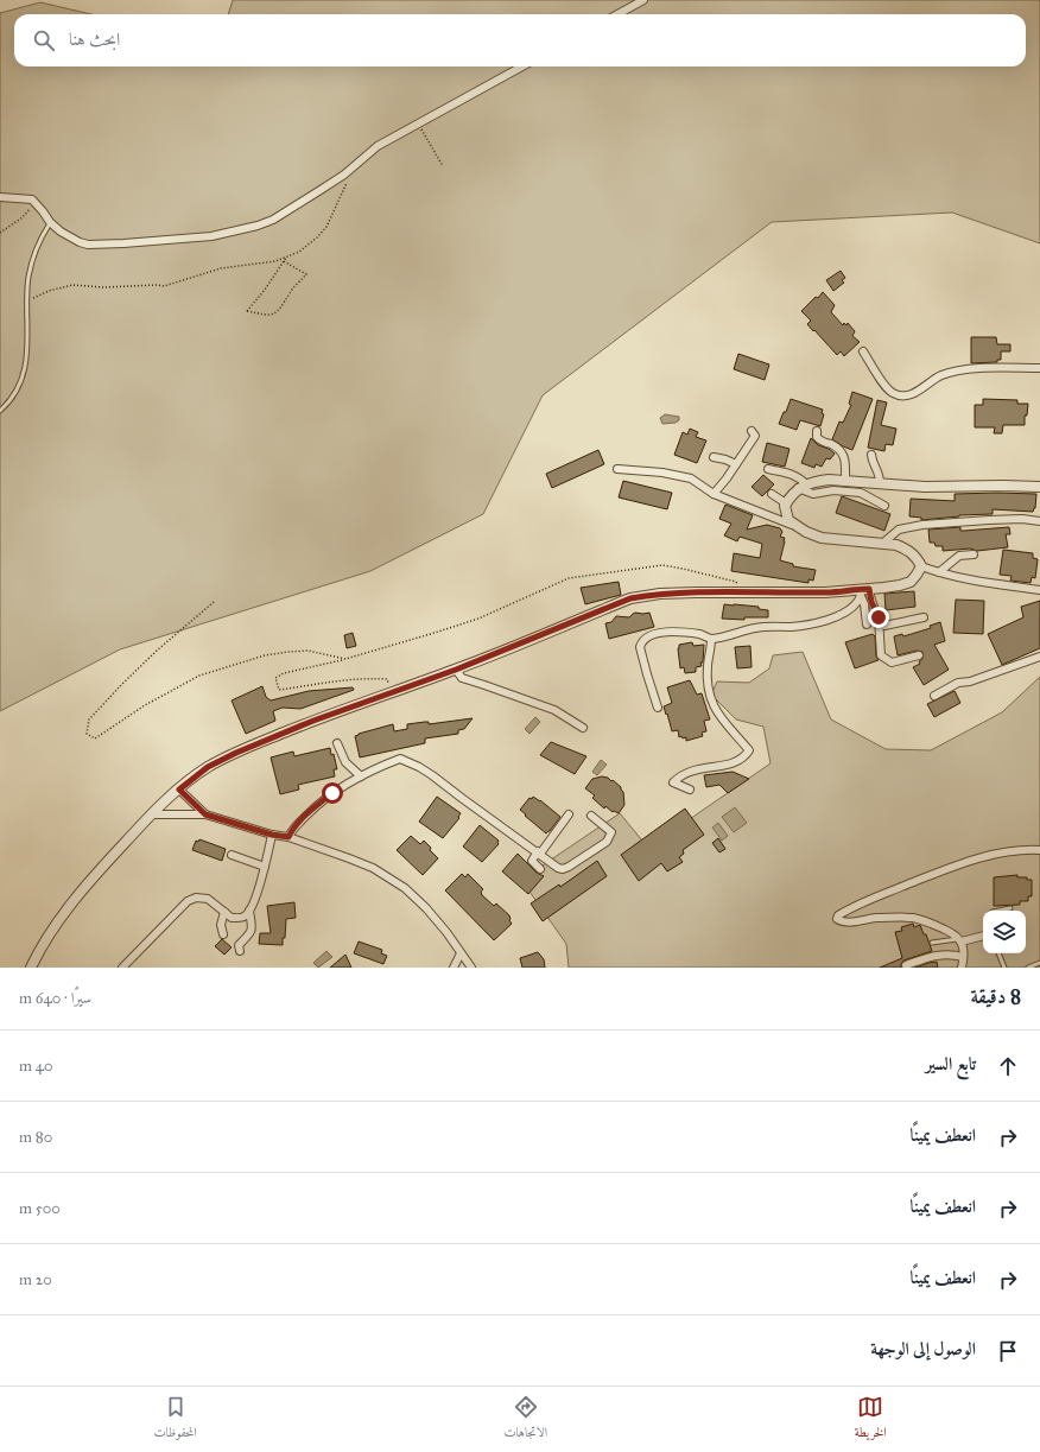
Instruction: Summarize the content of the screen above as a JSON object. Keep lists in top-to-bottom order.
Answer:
{
  "page": {
    "search": "ابحث هنا",
    "heading": ["8 دقيقة", "سيرًا · 640 m"],
    "list": [
      ["تابع السير", "40 m"],
      ["انعطف يمينًا", "80 m"],
      ["انعطف يمينًا", "500 m"],
      ["انعطف يمينًا", "20 m"],
      "الوصول إلى الوجهة"
    ],
    "nav": ["الخريطة", "الاتجاهات", "المحفوظات"]
  }
}
